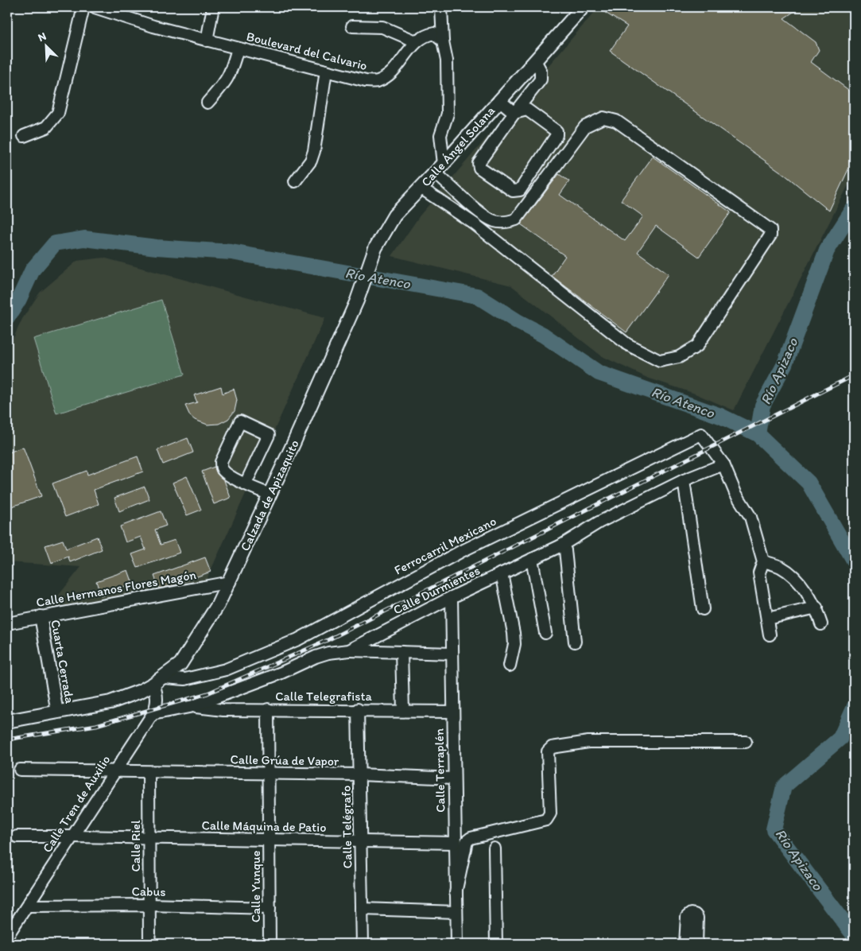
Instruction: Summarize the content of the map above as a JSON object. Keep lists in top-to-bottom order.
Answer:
{
  "streets": {
    "main road": ["Calle Ángel Solana", "Calzada de Apizaquito"],
    "street": [
      "Boulevard del Calvario",
      "Ferrocarril Mexicano",
      "Calle Hermanos Flores Magón",
      "Calle Durmientes",
      "Cuarta Cerrada",
      "Calle Telegrafista",
      "Calle Grúa de Vapor",
      "Calle Terraplén",
      "Calle Tren de Auxilio",
      "Calle Máquina de Patio",
      "Calle Telégrafo",
      "Calle Riel",
      "Calle Yunque",
      "Cabus"
    ]
  },
  "crossings": [
    ["Calle Ángel Solana", "Calzada de Apizaquito"],
    ["Calzada de Apizaquito", "Ferrocarril Mexicano"],
    ["Calzada de Apizaquito", "Calle Hermanos Flores Magón"],
    ["Calzada de Apizaquito", "Cuarta Cerrada"],
    ["Calzada de Apizaquito", "Calle Tren de Auxilio"],
    ["Ferrocarril Mexicano", "Calle Durmientes"],
    ["Ferrocarril Mexicano", "Calle Tren de Auxilio"],
    ["Calle Hermanos Flores Magón", "Cuarta Cerrada"],
    ["Calle Durmientes", "Calle Telegrafista"],
    ["Calle Durmientes", "Calle Terraplén"],
    ["Calle Durmientes", "Calle Tren de Auxilio"],
    ["Calle Telegrafista", "Calle Terraplén"],
    ["Calle Telegrafista", "Calle Telégrafo"],
    ["Calle Telegrafista", "Calle Yunque"],
    ["Calle Grúa de Vapor", "Calle Terraplén"],
    ["Calle Grúa de Vapor", "Calle Tren de Auxilio"],
    ["Calle Grúa de Vapor", "Calle Telégrafo"],
    ["Calle Grúa de Vapor", "Calle Riel"],
    ["Calle Grúa de Vapor", "Calle Yunque"],
    ["Calle Terraplén", "Calle Máquina de Patio"],
    ["Calle Tren de Auxilio", "Calle Máquina de Patio"],
    ["Calle Tren de Auxilio", "Cabus"],
    ["Calle Máquina de Patio", "Calle Telégrafo"],
    ["Calle Máquina de Patio", "Calle Riel"],
    ["Calle Máquina de Patio", "Calle Yunque"],
    ["Calle Riel", "Cabus"],
    ["Calle Yunque", "Cabus"]
  ],
  "water": ["Río Atenco", "Río Apizaco"],
  "north": "top left"
}
